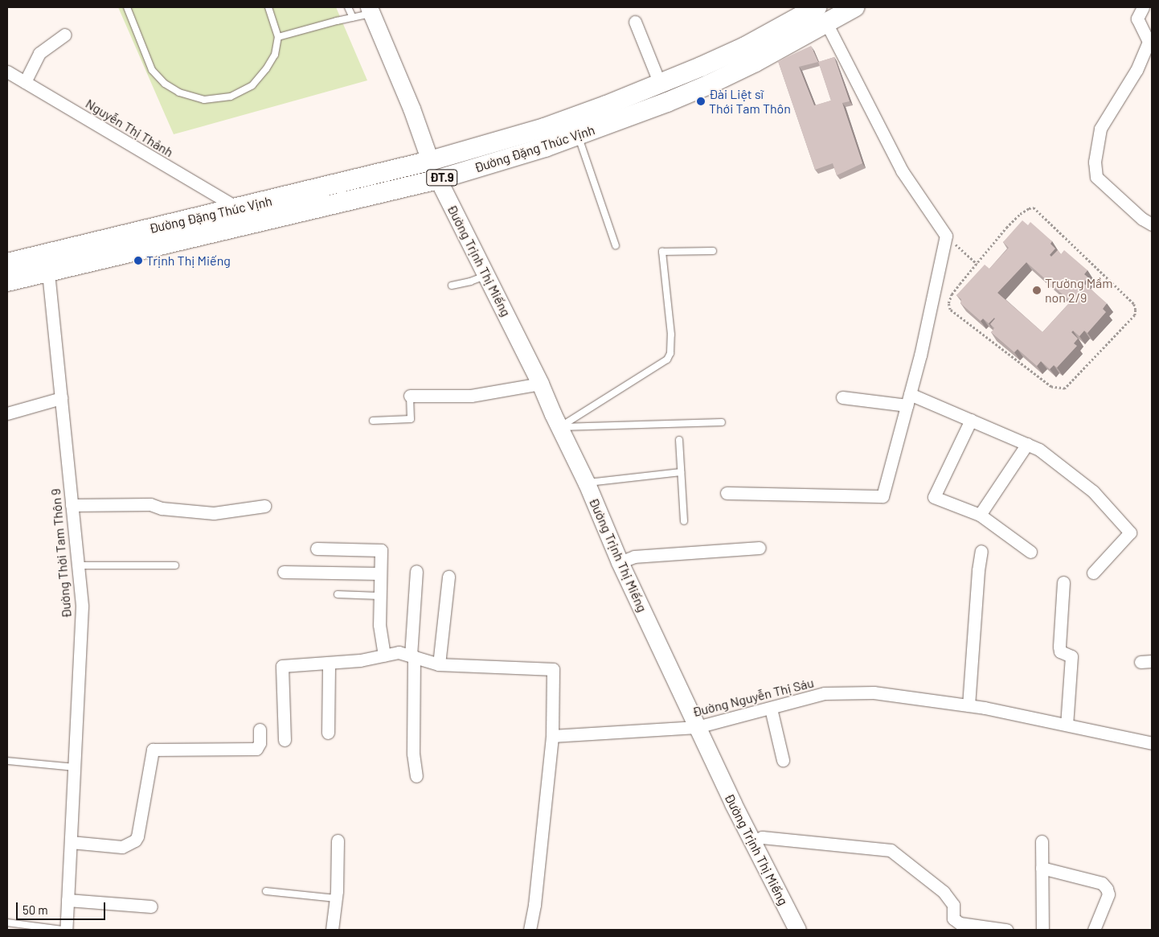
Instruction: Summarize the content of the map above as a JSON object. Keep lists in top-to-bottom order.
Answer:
{
  "streets": {
    "main road": ["Đường Đặng Thúc Vịnh", "ĐT.9", "Đường Trịnh Thị Miếng"],
    "street": ["Nguyễn Thị Thảnh", "Đường Thời Tam Thôn 9", "Đường Nguyễn Thị Sáu"]
  },
  "crossings": [
    ["Nguyễn Thị Thảnh", "Đường Đặng Thúc Vịnh"],
    ["Đường Đặng Thúc Vịnh", "Đường Trịnh Thị Miếng"],
    ["Đường Đặng Thúc Vịnh", "Đường Thời Tam Thôn 9"],
    ["Đường Trịnh Thị Miếng", "Đường Nguyễn Thị Sáu"]
  ],
  "places": ["Đài Liệt sĩ Thới Tam Thôn", "Trịnh Thị Miếng", "Trường Mầm non 2/9"],
  "scale_bar": "50 m"
}
